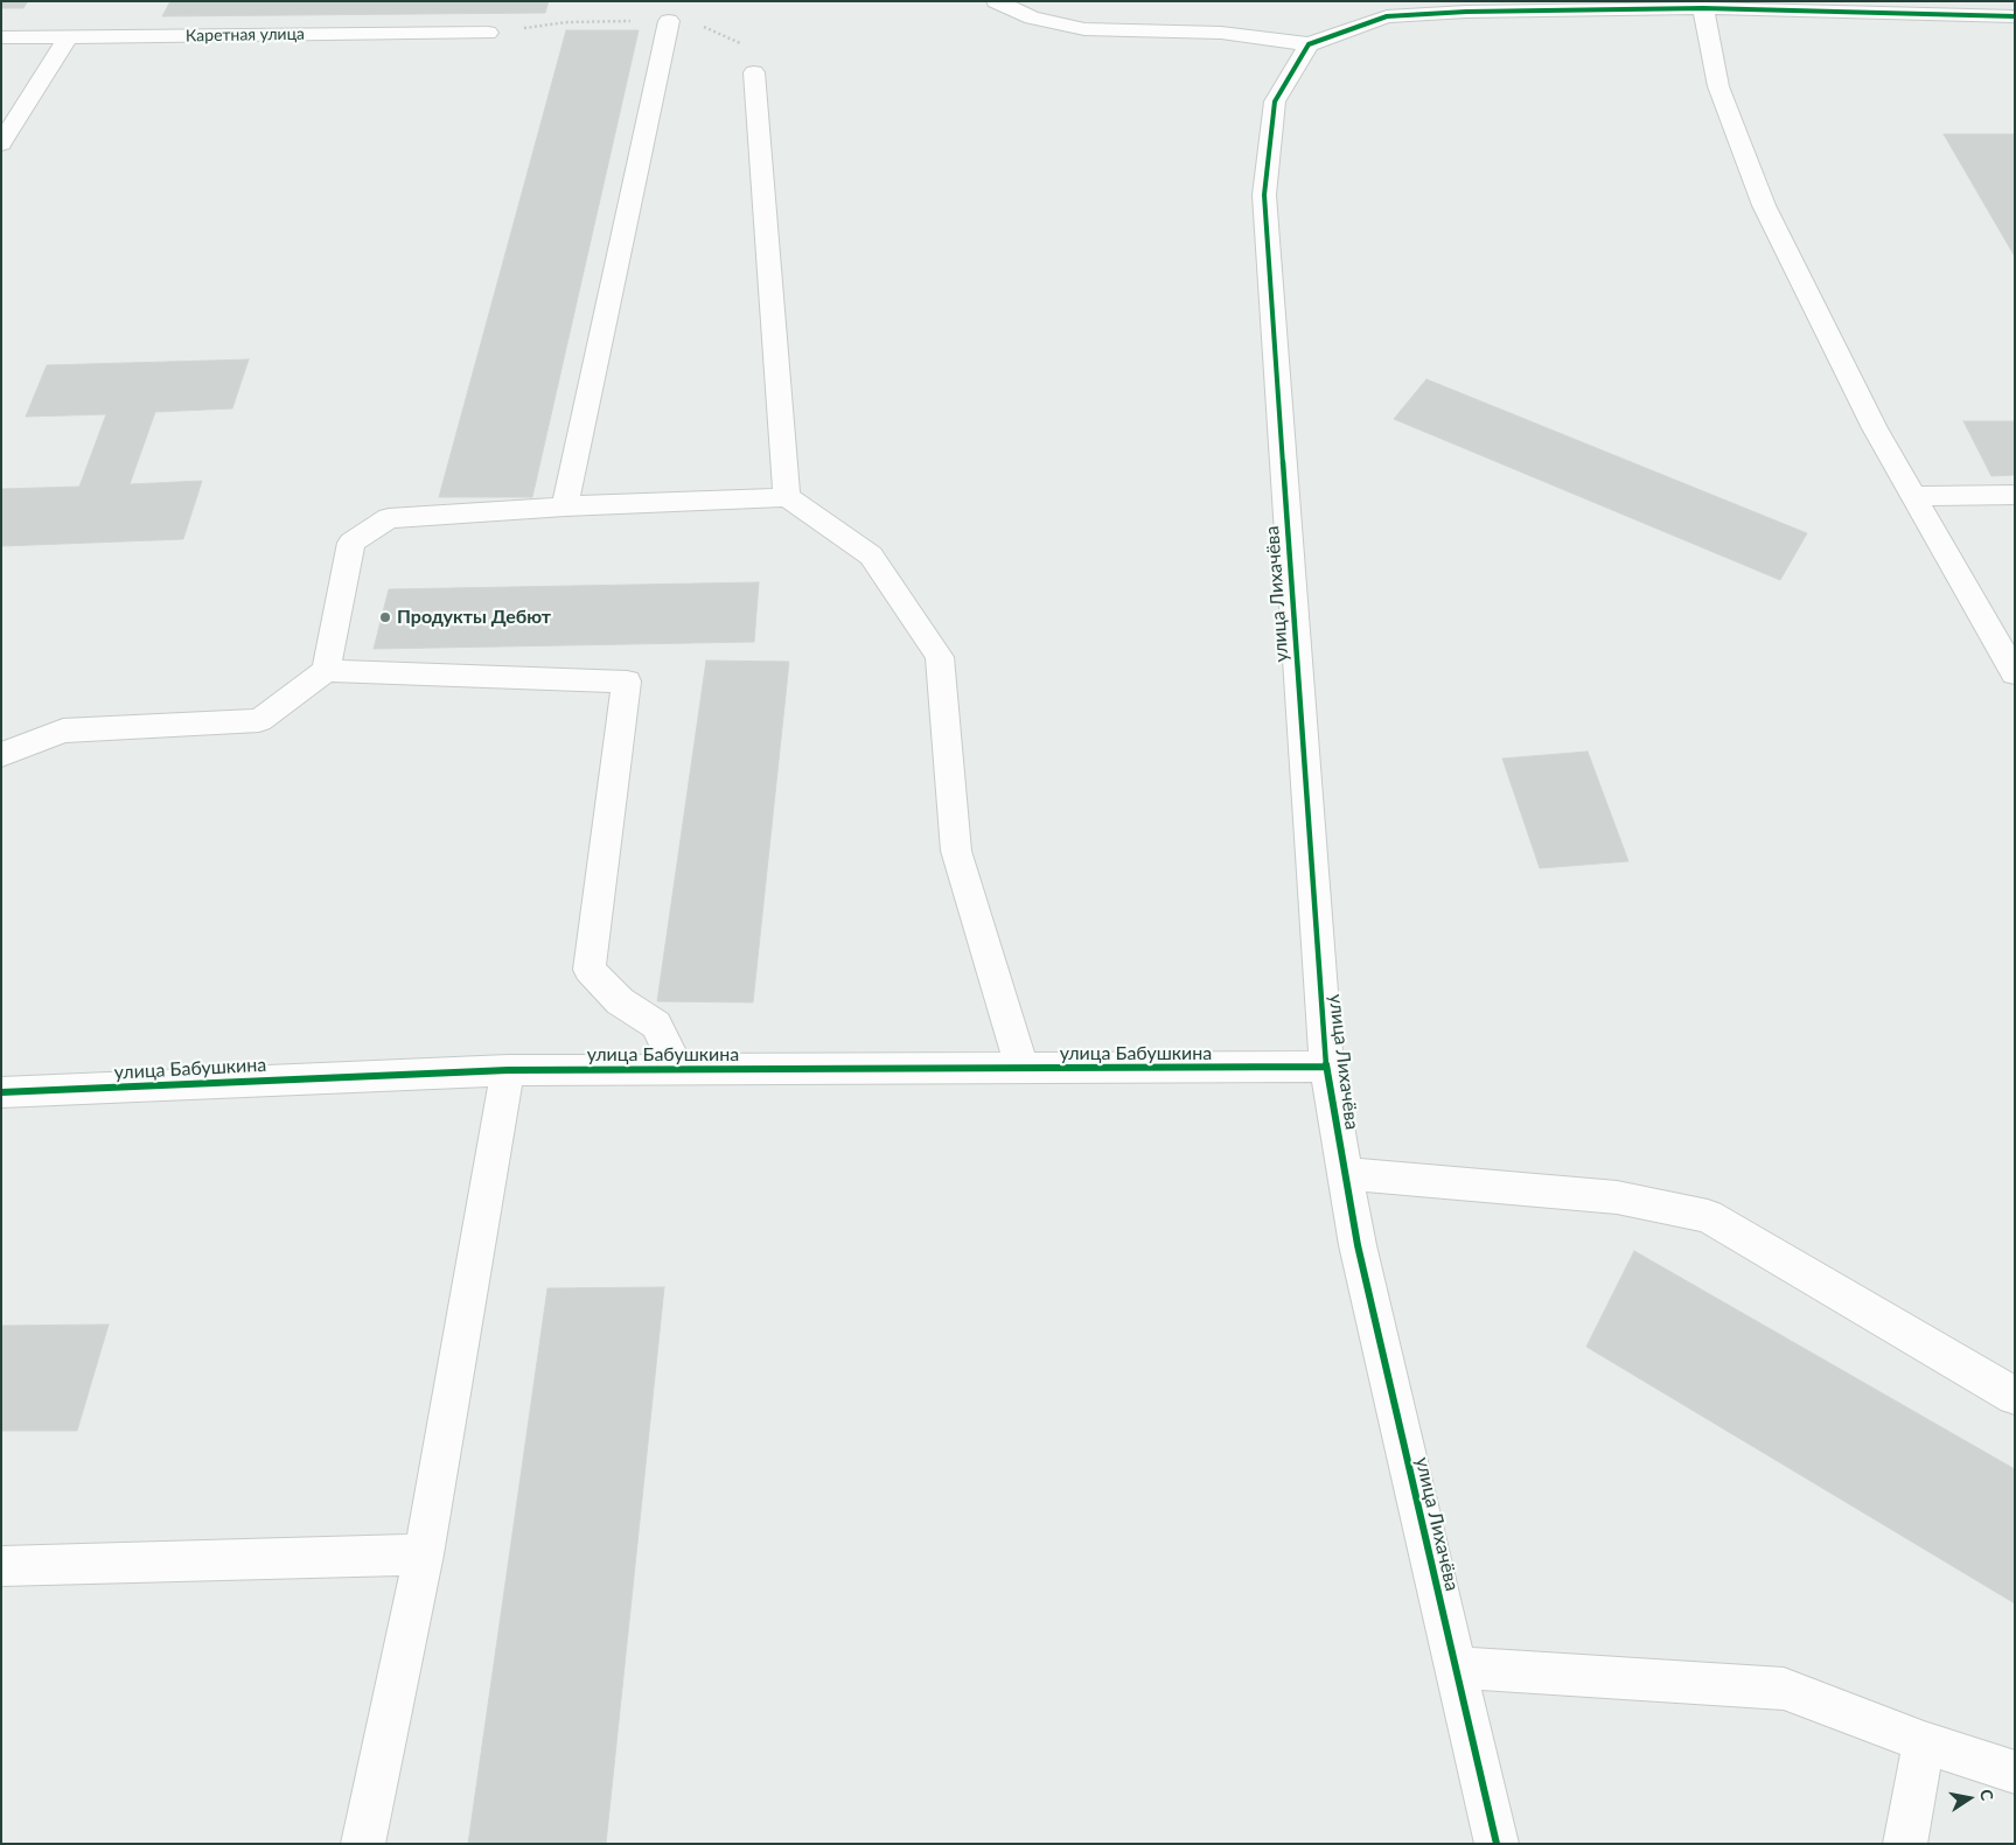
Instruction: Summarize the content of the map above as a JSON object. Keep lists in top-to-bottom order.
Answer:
{
  "streets": {
    "street": ["Каретная улица", "улица Лихачёва", "улица Бабушкина"]
  },
  "crossings": [
    ["улица Лихачёва", "улица Бабушкина"]
  ],
  "places": ["Продукты Дебют"],
  "north": "right"
}
